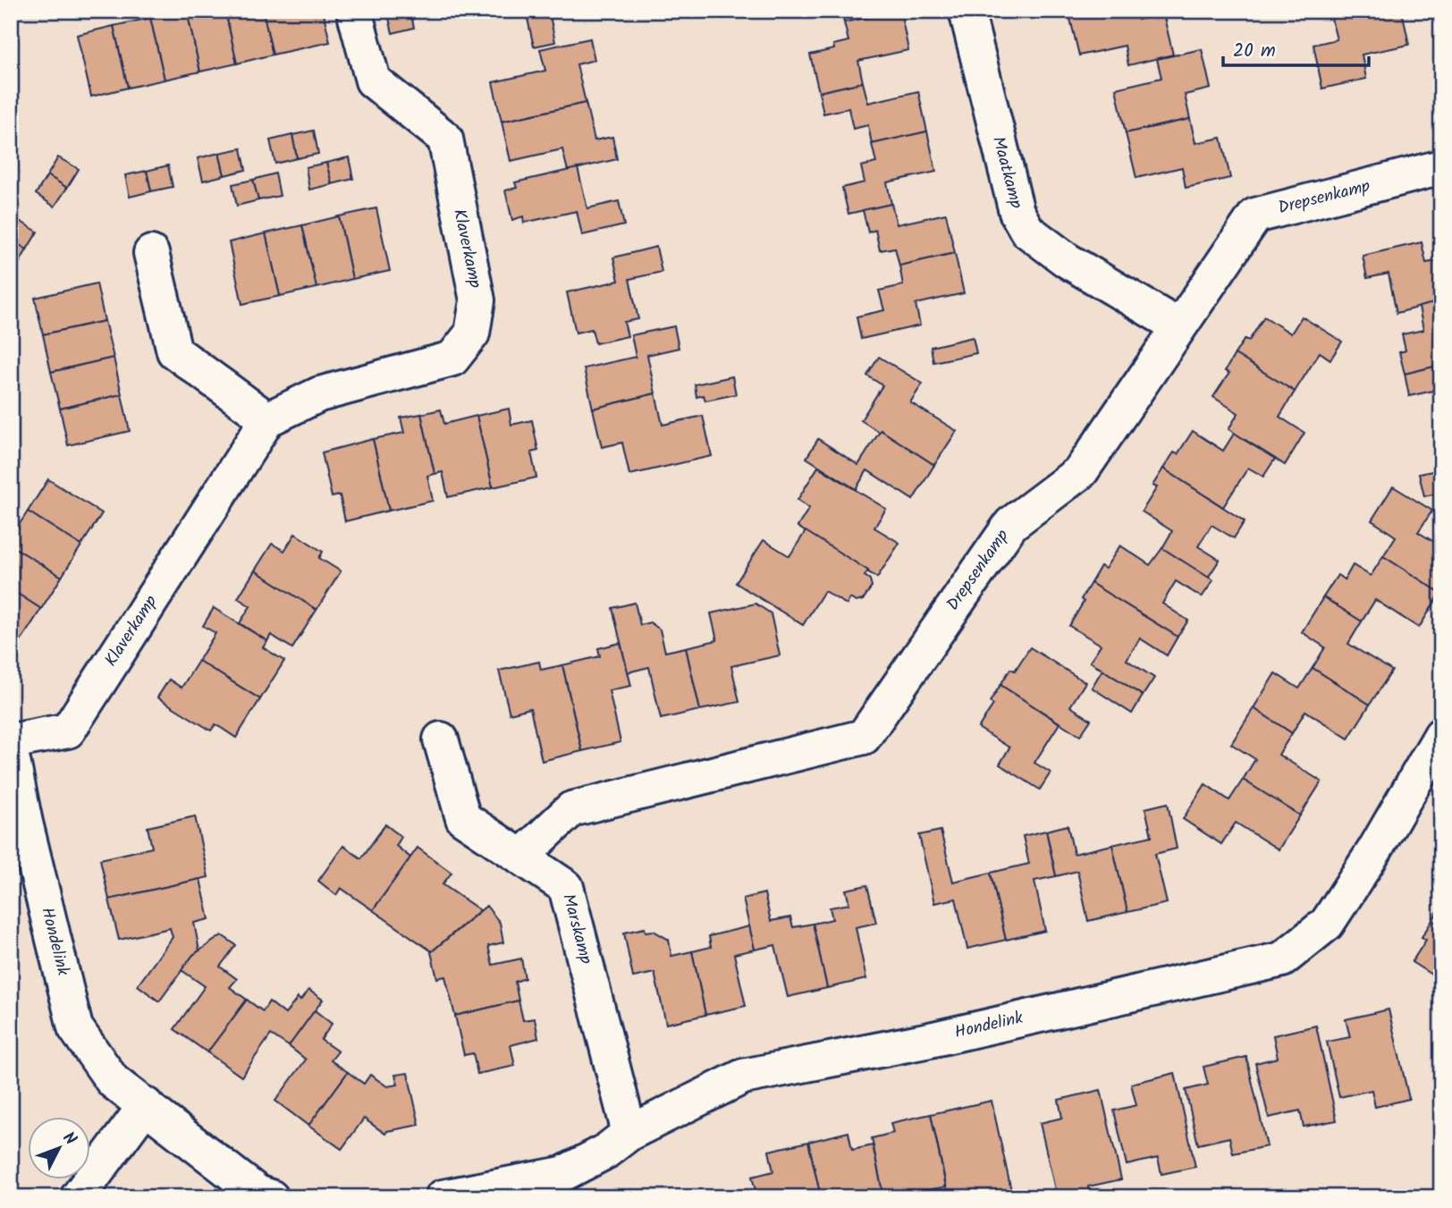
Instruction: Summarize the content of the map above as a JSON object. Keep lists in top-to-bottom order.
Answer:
{
  "streets": {
    "street": [
      "Maatkamp",
      "Drepsenkamp",
      "Klaverkamp",
      "Marskamp",
      "Hondelink"
    ]
  },
  "crossings": [
    ["Maatkamp", "Drepsenkamp"],
    ["Drepsenkamp", "Marskamp"],
    ["Marskamp", "Hondelink"]
  ],
  "scale_bar": "20 m",
  "north": "top right"
}
